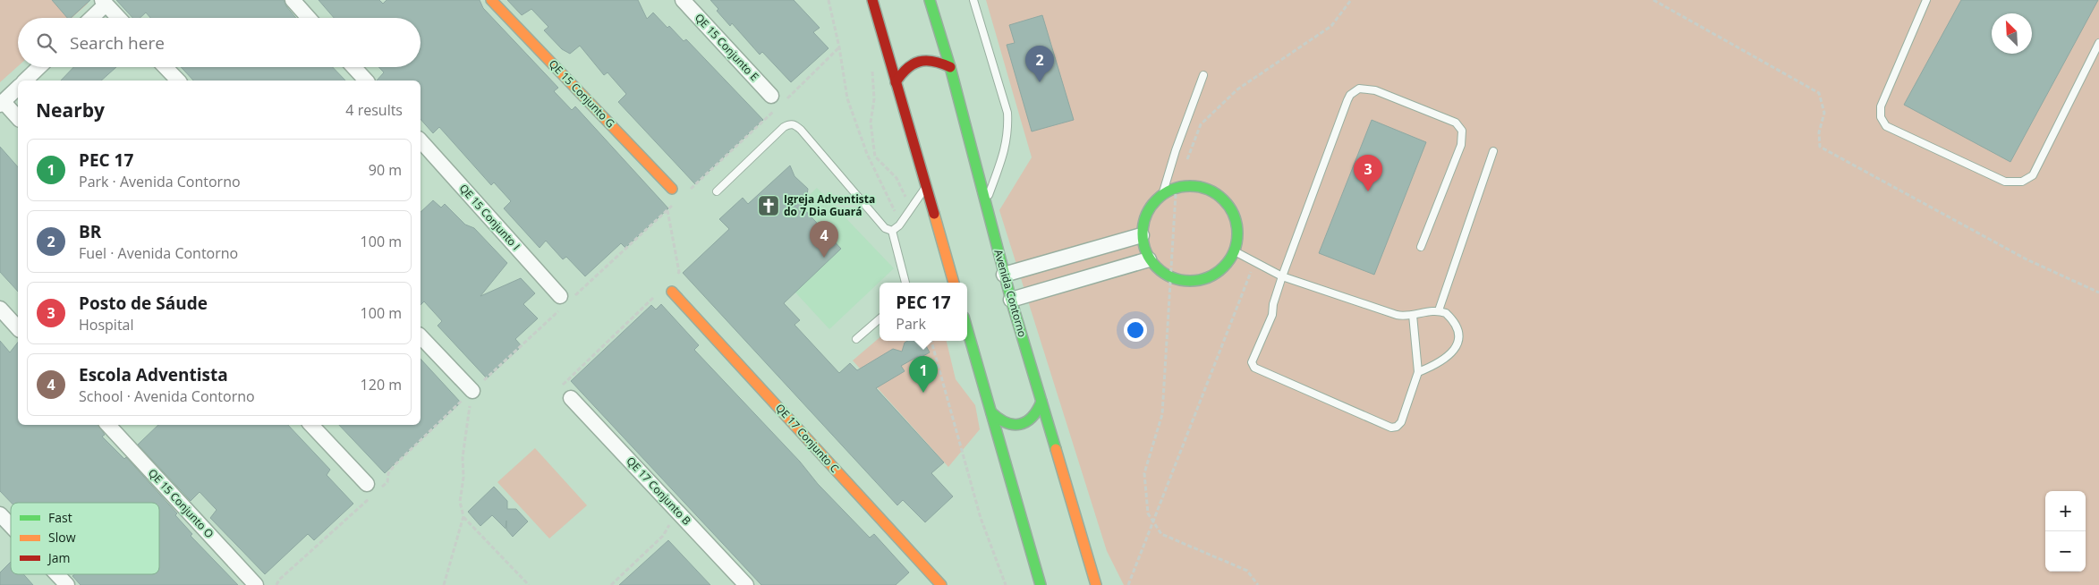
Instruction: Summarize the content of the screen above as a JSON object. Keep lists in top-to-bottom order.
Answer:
{
  "streets": {
    "main road": ["QE 15 Conjunto G", "Avenida Contorno", "QE 17 Conjunto C"],
    "street": [
      "QE 15 Conjunto E",
      "QE 15 Conjunto I",
      "QE 17 Conjunto B",
      "QE 15 Conjunto O"
    ]
  },
  "places": {
    "church": ["Igreja Adventista do 7 Dia Guará"]
  },
  "legend": ["Fast", "Slow", "Jam"],
  "north": "top left",
  "page": {
    "search": "Search here",
    "pins": [
      "2",
      "3",
      "4",
      "1"
    ],
    "heading": ["Nearby", "4 results"],
    "list": [
      {
        "mark": "1",
        "name": "PEC 17",
        "note": "Park · Avenida Contorno",
        "value": "90 m"
      },
      {
        "mark": "2",
        "name": "BR",
        "note": "Fuel · Avenida Contorno",
        "value": "100 m"
      },
      {
        "mark": "3",
        "name": "Posto de Sáude",
        "note": "Hospital",
        "value": "100 m"
      },
      {
        "mark": "4",
        "name": "Escola Adventista",
        "note": "School · Avenida Contorno",
        "value": "120 m"
      }
    ],
    "popup": ["PEC 17", "Park"],
    "map_buttons": ["+", "−"]
  }
}
